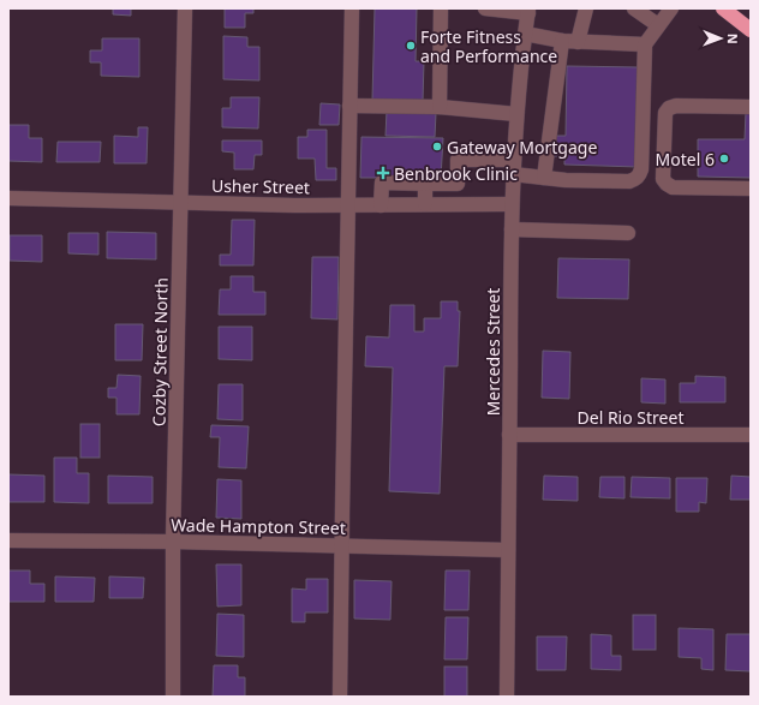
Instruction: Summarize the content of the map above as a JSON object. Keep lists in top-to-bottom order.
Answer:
{
  "streets": {
    "street": [
      "Usher Street",
      "Cozby Street North",
      "Mercedes Street",
      "Del Rio Street",
      "Wade Hampton Street"
    ]
  },
  "crossings": [
    ["Usher Street", "Cozby Street North"],
    ["Usher Street", "Mercedes Street"],
    ["Cozby Street North", "Wade Hampton Street"],
    ["Mercedes Street", "Del Rio Street"],
    ["Mercedes Street", "Wade Hampton Street"]
  ],
  "places": {
    "other": ["Forte Fitness and Performance", "Gateway Mortgage", "Motel 6"],
    "health": ["Benbrook Clinic"]
  },
  "north": "right"
}
